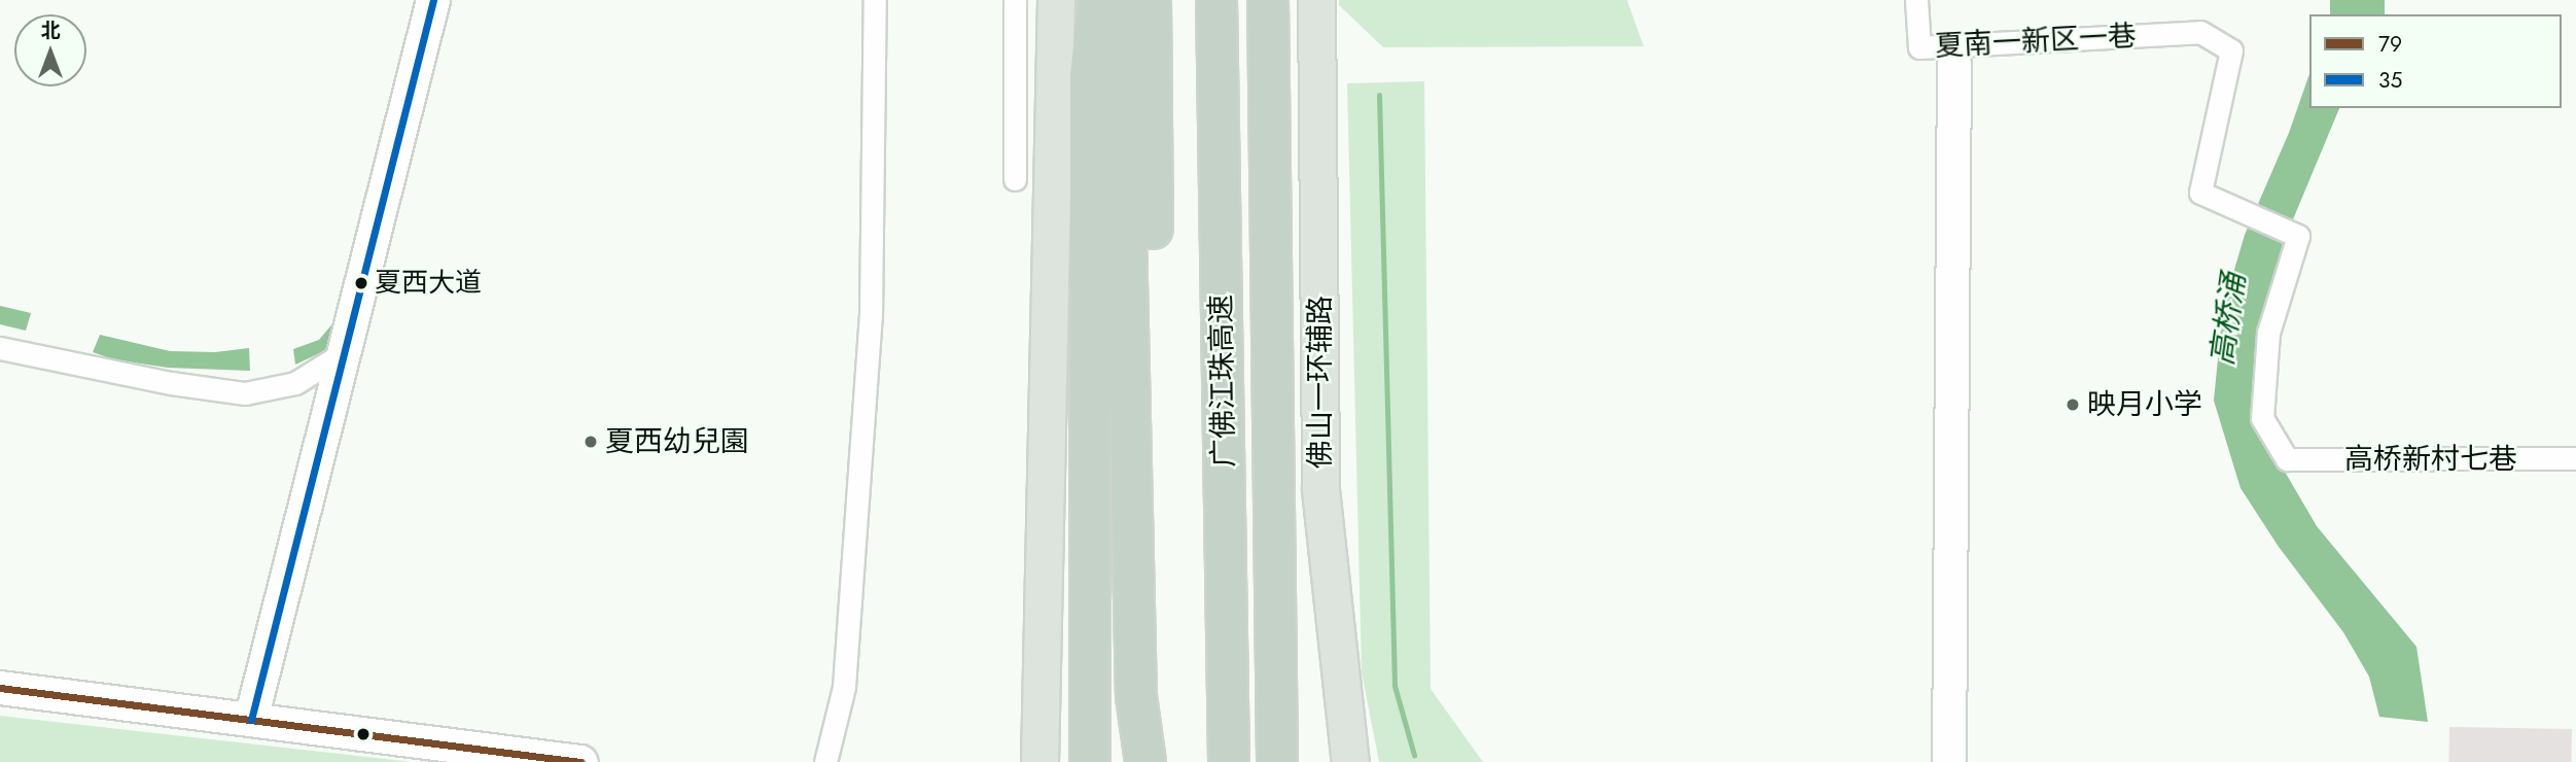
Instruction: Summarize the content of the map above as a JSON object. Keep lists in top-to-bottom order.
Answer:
{
  "streets": {
    "highway": ["广佛江珠高速"],
    "main road": ["佛山一环辅路"],
    "street": ["夏南一新区一巷", "高桥新村七巷"]
  },
  "crossings": [
    ["夏南一新区一巷", "高桥新村七巷"]
  ],
  "water": ["高桥涌"],
  "places": ["夏西大道", "映月小学", "夏西幼兒園"],
  "lines": ["transit line 35", "transit line 79"],
  "legend": ["79", "35"],
  "north": "top"
}
